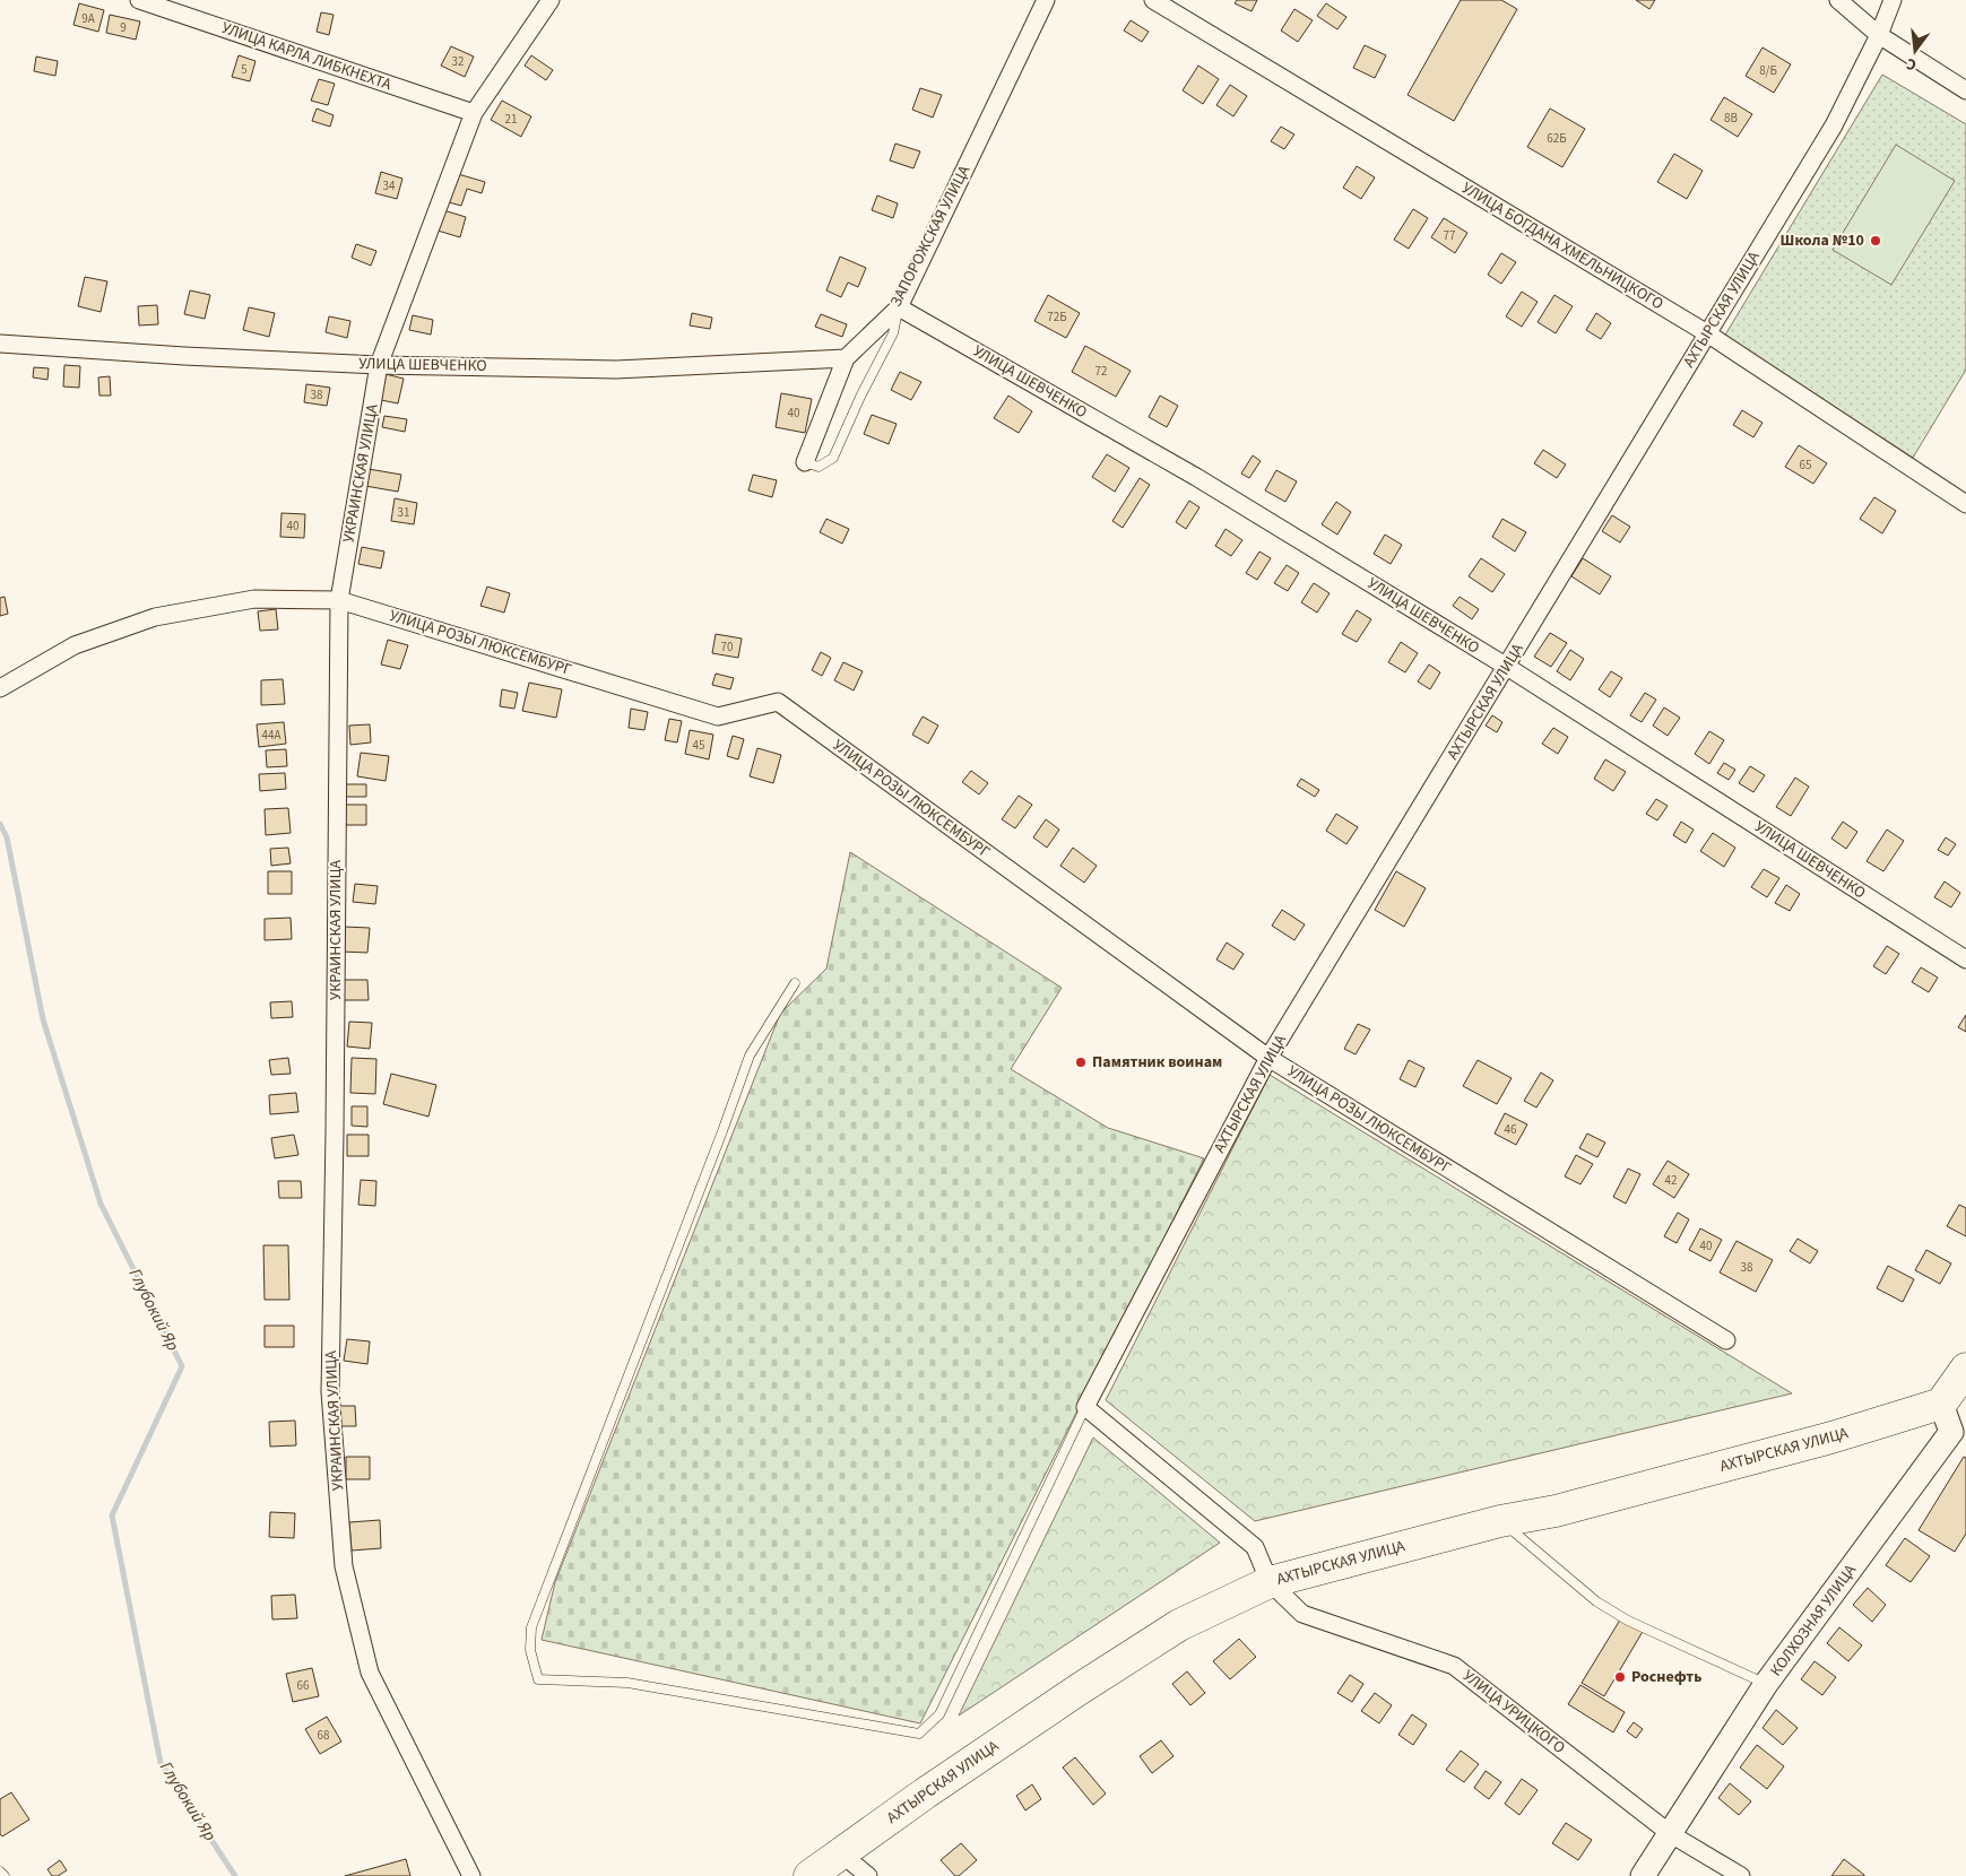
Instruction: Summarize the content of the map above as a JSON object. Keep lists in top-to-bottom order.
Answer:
{
  "streets": {
    "highway": ["АХТЫРСКАЯ УЛИЦА"],
    "street": [
      "УЛИЦА КАРЛА ЛИБКНЕХТА",
      "ЗАПОРОЖСКАЯ УЛИЦА",
      "УЛИЦА БОГДАНА ХМЕЛЬНИЦКОГО",
      "УЛИЦА ШЕВЧЕНКО",
      "УКРАИНСКАЯ УЛИЦА",
      "УЛИЦА РОЗЫ ЛЮКСЕМБУРГ",
      "КОЛХОЗНАЯ УЛИЦА",
      "УЛИЦА УРИЦКОГО"
    ]
  },
  "crossings": [
    ["УЛИЦА КАРЛА ЛИБКНЕХТА", "УКРАИНСКАЯ УЛИЦА"],
    ["ЗАПОРОЖСКАЯ УЛИЦА", "УЛИЦА ШЕВЧЕНКО"],
    ["УЛИЦА БОГДАНА ХМЕЛЬНИЦКОГО", "АХТЫРСКАЯ УЛИЦА"],
    ["АХТЫРСКАЯ УЛИЦА", "УЛИЦА ШЕВЧЕНКО"],
    ["АХТЫРСКАЯ УЛИЦА", "УЛИЦА РОЗЫ ЛЮКСЕМБУРГ"],
    ["АХТЫРСКАЯ УЛИЦА", "КОЛХОЗНАЯ УЛИЦА"],
    ["АХТЫРСКАЯ УЛИЦА", "УЛИЦА УРИЦКОГО"],
    ["УЛИЦА ШЕВЧЕНКО", "УКРАИНСКАЯ УЛИЦА"],
    ["УКРАИНСКАЯ УЛИЦА", "УЛИЦА РОЗЫ ЛЮКСЕМБУРГ"],
    ["КОЛХОЗНАЯ УЛИЦА", "УЛИЦА УРИЦКОГО"]
  ],
  "water": ["Глубокий Яр"],
  "places": ["Школа №10", "Памятник воинам", "Роснефть"],
  "house_numbers": [
    "9А",
    "9",
    "32",
    "5",
    "8/Б",
    "8В",
    "21",
    "62Б",
    "34",
    "77",
    "72Б",
    "72",
    "38",
    "40",
    "65",
    "31",
    "40",
    "70",
    "44А",
    "45",
    "46",
    "42",
    "40",
    "38",
    "66",
    "68"
  ],
  "north": "bottom"
}
